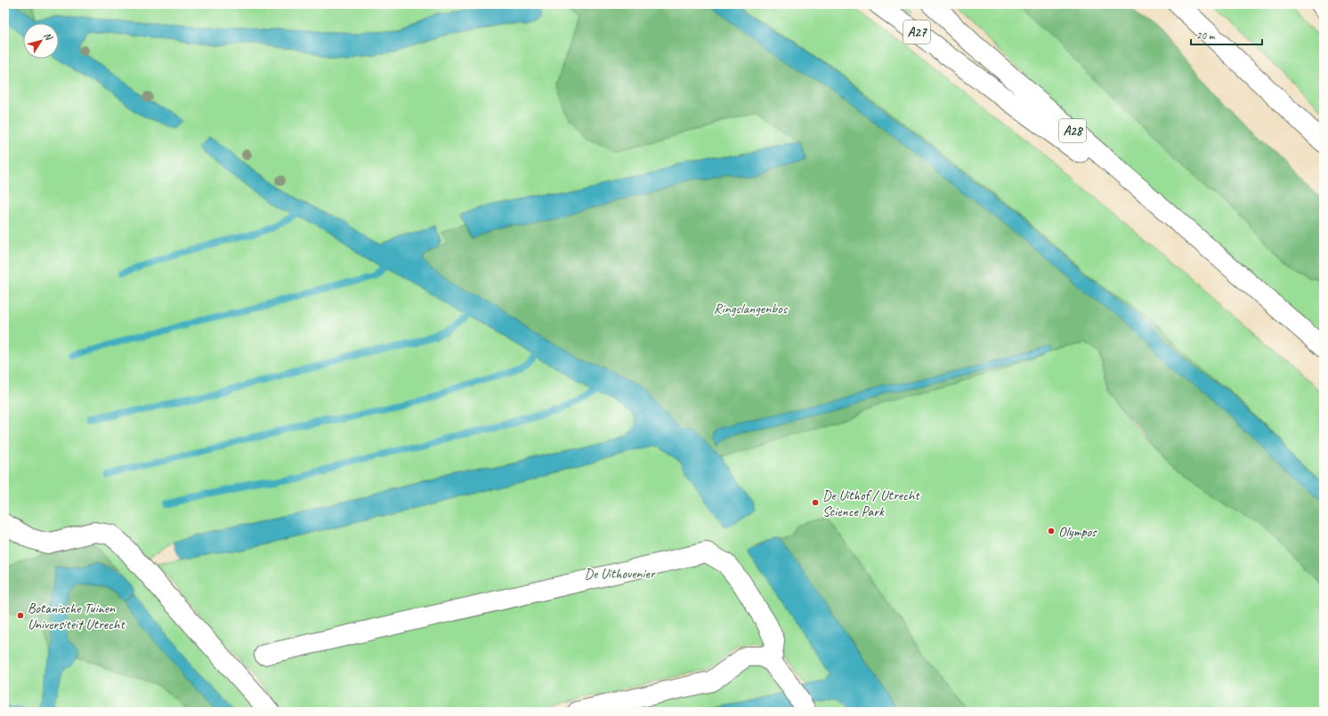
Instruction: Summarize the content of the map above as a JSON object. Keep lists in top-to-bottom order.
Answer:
{
  "streets": {
    "main road": ["A27", "A28"]
  },
  "crossings": [
    ["A27", "A28"]
  ],
  "parks": ["Ringslangenbos", "De Uithovenier"],
  "places": ["De Uithof / Utrecht Science Park", "Olympos", "Botanische Tuinen Universiteit Utrecht"],
  "scale_bar": "20 m",
  "north": "top right"
}
